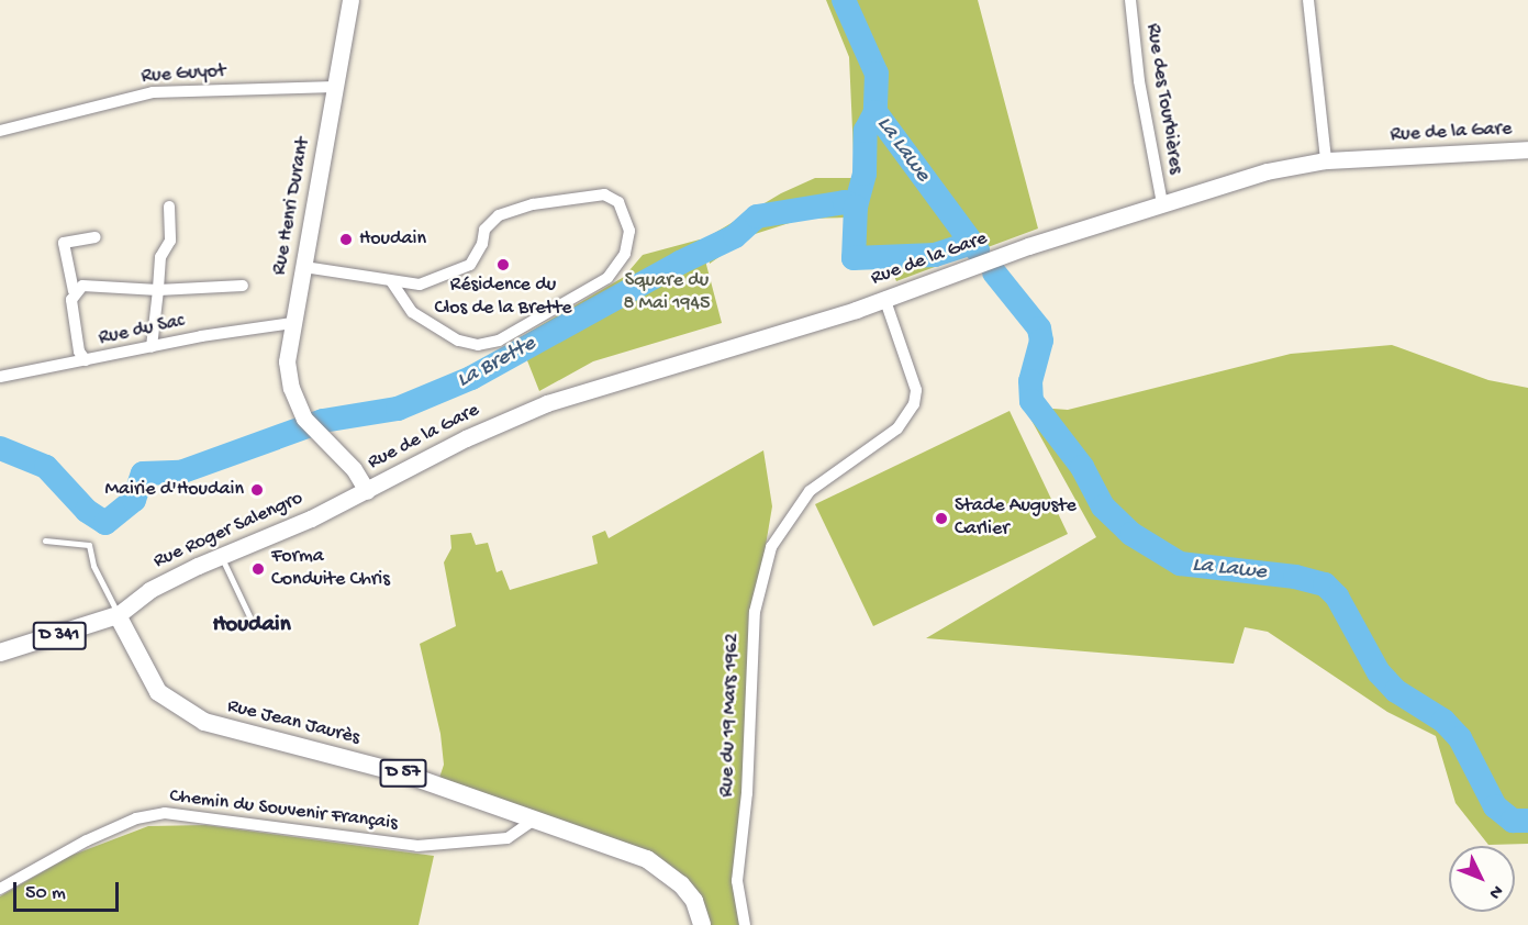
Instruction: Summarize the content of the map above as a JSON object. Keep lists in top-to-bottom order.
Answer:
{
  "streets": {
    "main road": [
      "Rue de la Gare",
      "Rue Henri Durant",
      "Rue Roger Salengro",
      "D 341",
      "Rue Jean Jaurès",
      "D 57"
    ],
    "street": [
      "Rue Guyot",
      "Rue des Tourbières",
      "Rue du Sac",
      "Rue du 19 Mars 1962",
      "Chemin du Souvenir Français"
    ]
  },
  "crossings": [
    ["Rue Guyot", "Rue Henri Durant"],
    ["Rue des Tourbières", "Rue de la Gare"],
    ["Rue de la Gare", "Rue Henri Durant"],
    ["Rue de la Gare", "Rue Roger Salengro"],
    ["Rue de la Gare", "Rue du 19 Mars 1962"],
    ["Rue Henri Durant", "Rue du Sac"],
    ["Rue Henri Durant", "Rue Roger Salengro"],
    ["Rue Roger Salengro", "Rue Jean Jaurès"],
    ["Rue Jean Jaurès", "Chemin du Souvenir Français"]
  ],
  "districts": ["Houdain"],
  "water": ["La Lawe", "La Brette"],
  "parks": ["Square du 8 Mai 1945"],
  "places": [
    "Houdain",
    "Résidence du Clos de la Brette",
    "Mairie d'Houdain",
    "Stade Auguste Carlier",
    "Forma Conduite Chris"
  ],
  "scale_bar": "50 m",
  "north": "bottom right"
}
